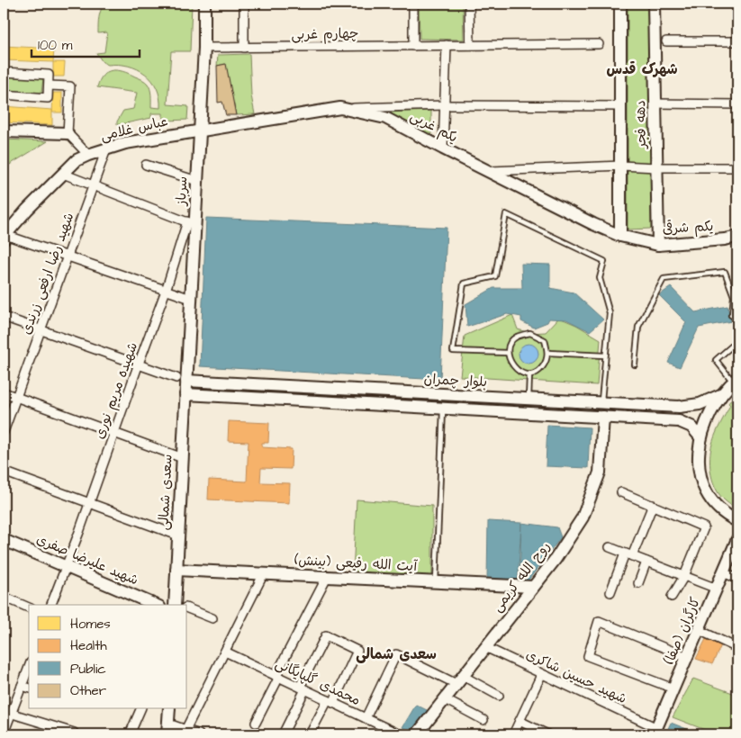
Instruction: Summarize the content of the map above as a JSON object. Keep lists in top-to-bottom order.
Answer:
{
  "streets": {
    "street": [
      "چهارم غربی",
      "دهه فجر",
      "یکم غربی",
      "عباس غلامی",
      "سرباز",
      "یکم شرقی",
      "شهید رضا ارفعی زرندی",
      "بلوار چمران",
      "شهیده مریم نوری",
      "سعدی شمالی",
      "شهید علیرضا صفری",
      "آیت الله رفیعی (بینش)",
      "روح الله کریمی",
      "کارگران (صفا)",
      "شهید حسین شاکری",
      "محمدی گلپایگانی"
    ]
  },
  "crossings": [
    ["چهارم غربی", "سرباز"],
    ["دهه فجر", "یکم غربی"],
    ["دهه فجر", "یکم شرقی"],
    ["یکم غربی", "عباس غلامی"],
    ["یکم غربی", "سرباز"],
    ["یکم غربی", "یکم شرقی"],
    ["عباس غلامی", "سرباز"],
    ["عباس غلامی", "شهید رضا ارفعی زرندی"],
    ["سرباز", "بلوار چمران"],
    ["سرباز", "شهیده مریم نوری"],
    ["سرباز", "سعدی شمالی"],
    ["بلوار چمران", "سعدی شمالی"],
    ["بلوار چمران", "روح الله کریمی"],
    ["شهیده مریم نوری", "شهید علیرضا صفری"],
    ["سعدی شمالی", "آیت الله رفیعی (بینش)"],
    ["آیت الله رفیعی (بینش)", "روح الله کریمی"],
    ["روح الله کریمی", "شهید حسین شاکری"],
    ["کارگران (صفا)", "شهید حسین شاکری"]
  ],
  "districts": ["شهرک قدس", "سعدی شمالی"],
  "legend": [
    "Homes",
    "Health",
    "Public",
    "Other"
  ],
  "scale_bar": "100 m"
}
